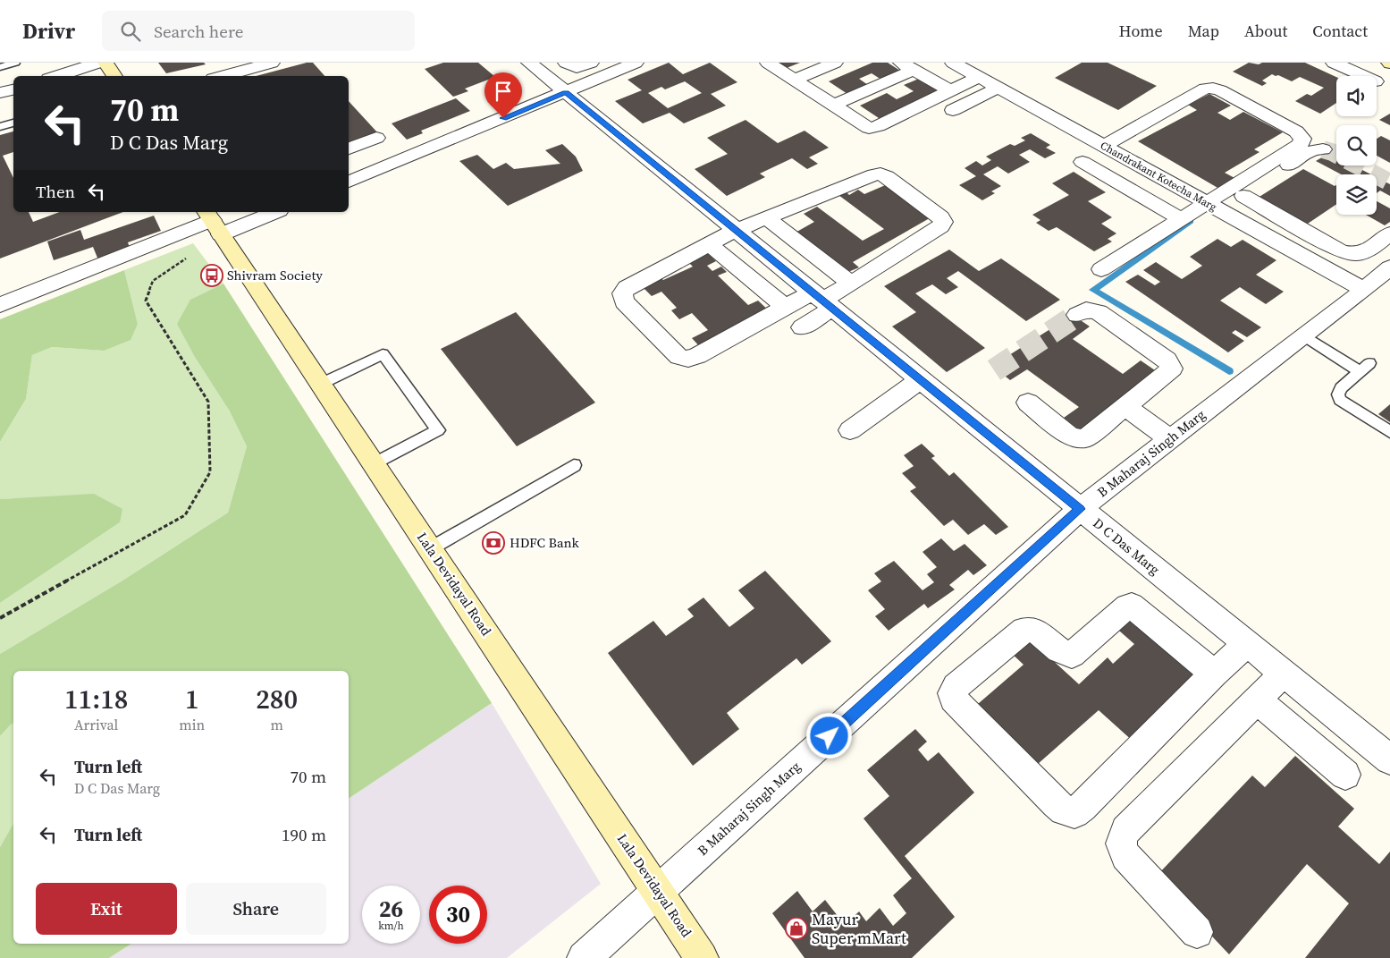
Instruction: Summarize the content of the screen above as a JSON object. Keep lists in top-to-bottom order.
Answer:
{
  "streets": {
    "street": [
      "Chandrakant Kotecha Marg",
      "B Maharaj Singh Marg",
      "D C Das Marg",
      "Lala Devidayal Road"
    ]
  },
  "crossings": [
    ["Chandrakant Kotecha Marg", "B Maharaj Singh Marg"],
    ["B Maharaj Singh Marg", "D C Das Marg"],
    ["B Maharaj Singh Marg", "Lala Devidayal Road"]
  ],
  "places": {
    "bus stop": ["Shivram Society"],
    "bank": ["HDFC Bank"],
    "shop": ["Mayur Super mMart"]
  },
  "page": {
    "header": "Drivr",
    "search": "Search here",
    "nav": [
      "Home",
      "Map",
      "About",
      "Contact"
    ],
    "turn": ["70 m", "D C Das Marg"],
    "then": "Then",
    "eta": [
      "11:18",
      "Arrival",
      "1",
      "min",
      "280",
      "m"
    ],
    "list": [
      {
        "name": "Turn left",
        "note": "D C Das Marg",
        "value": "70 m"
      },
      {
        "name": "Turn left",
        "value": "190 m"
      }
    ],
    "buttons": ["Exit", "Share"],
    "speed": "26 km/h",
    "limit": "30"
  }
}
